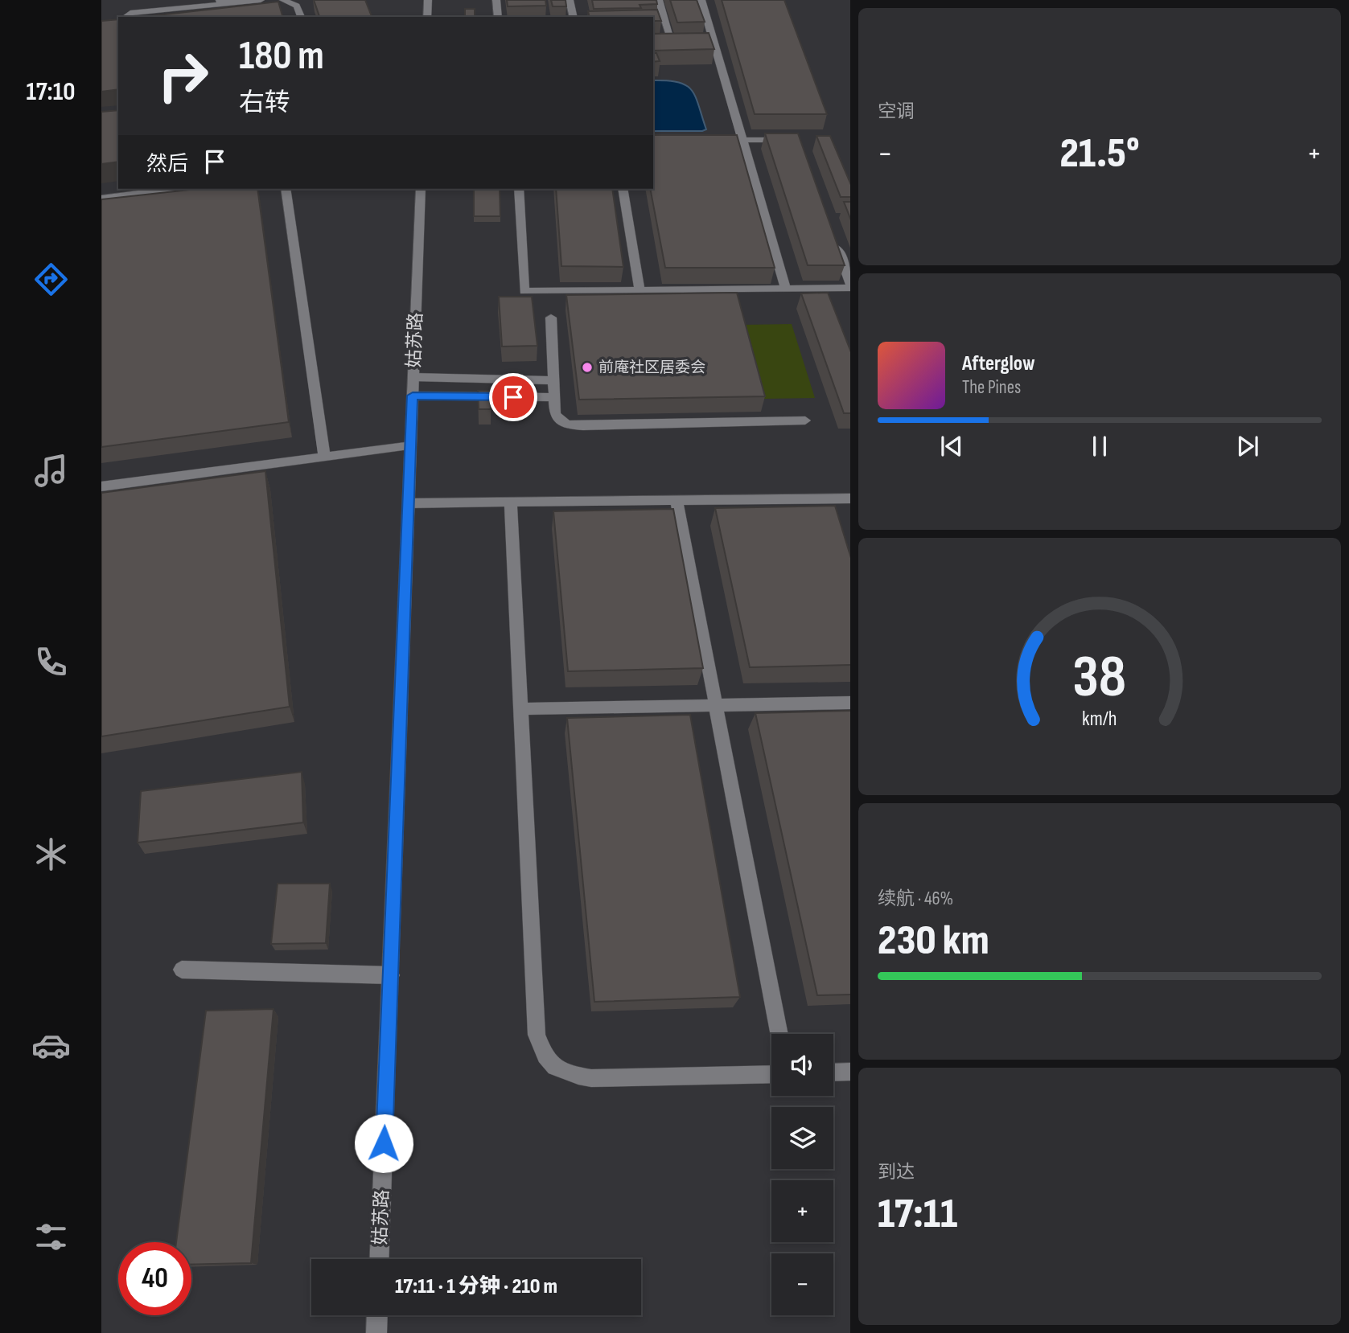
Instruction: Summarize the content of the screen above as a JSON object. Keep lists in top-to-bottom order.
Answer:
{
  "streets": {
    "street": ["姑苏路"]
  },
  "places": ["前庵社区居委会"],
  "page": {
    "tabs": "17:10",
    "tile": [
      "空调",
      ["续航 · 46%", "230 km"],
      ["到达", "17:11"]
    ],
    "turn": ["180 m", "右转"],
    "heat": ["−", "21.5°", "+"],
    "then": "然后",
    "song": ["Afterglow", "The Pines"],
    "map_buttons": ["+", "−"],
    "limit": "40",
    "trip": "17:11 · 1 分钟 · 210 m",
    "gauge": ["38", "km/h"]
  }
}
